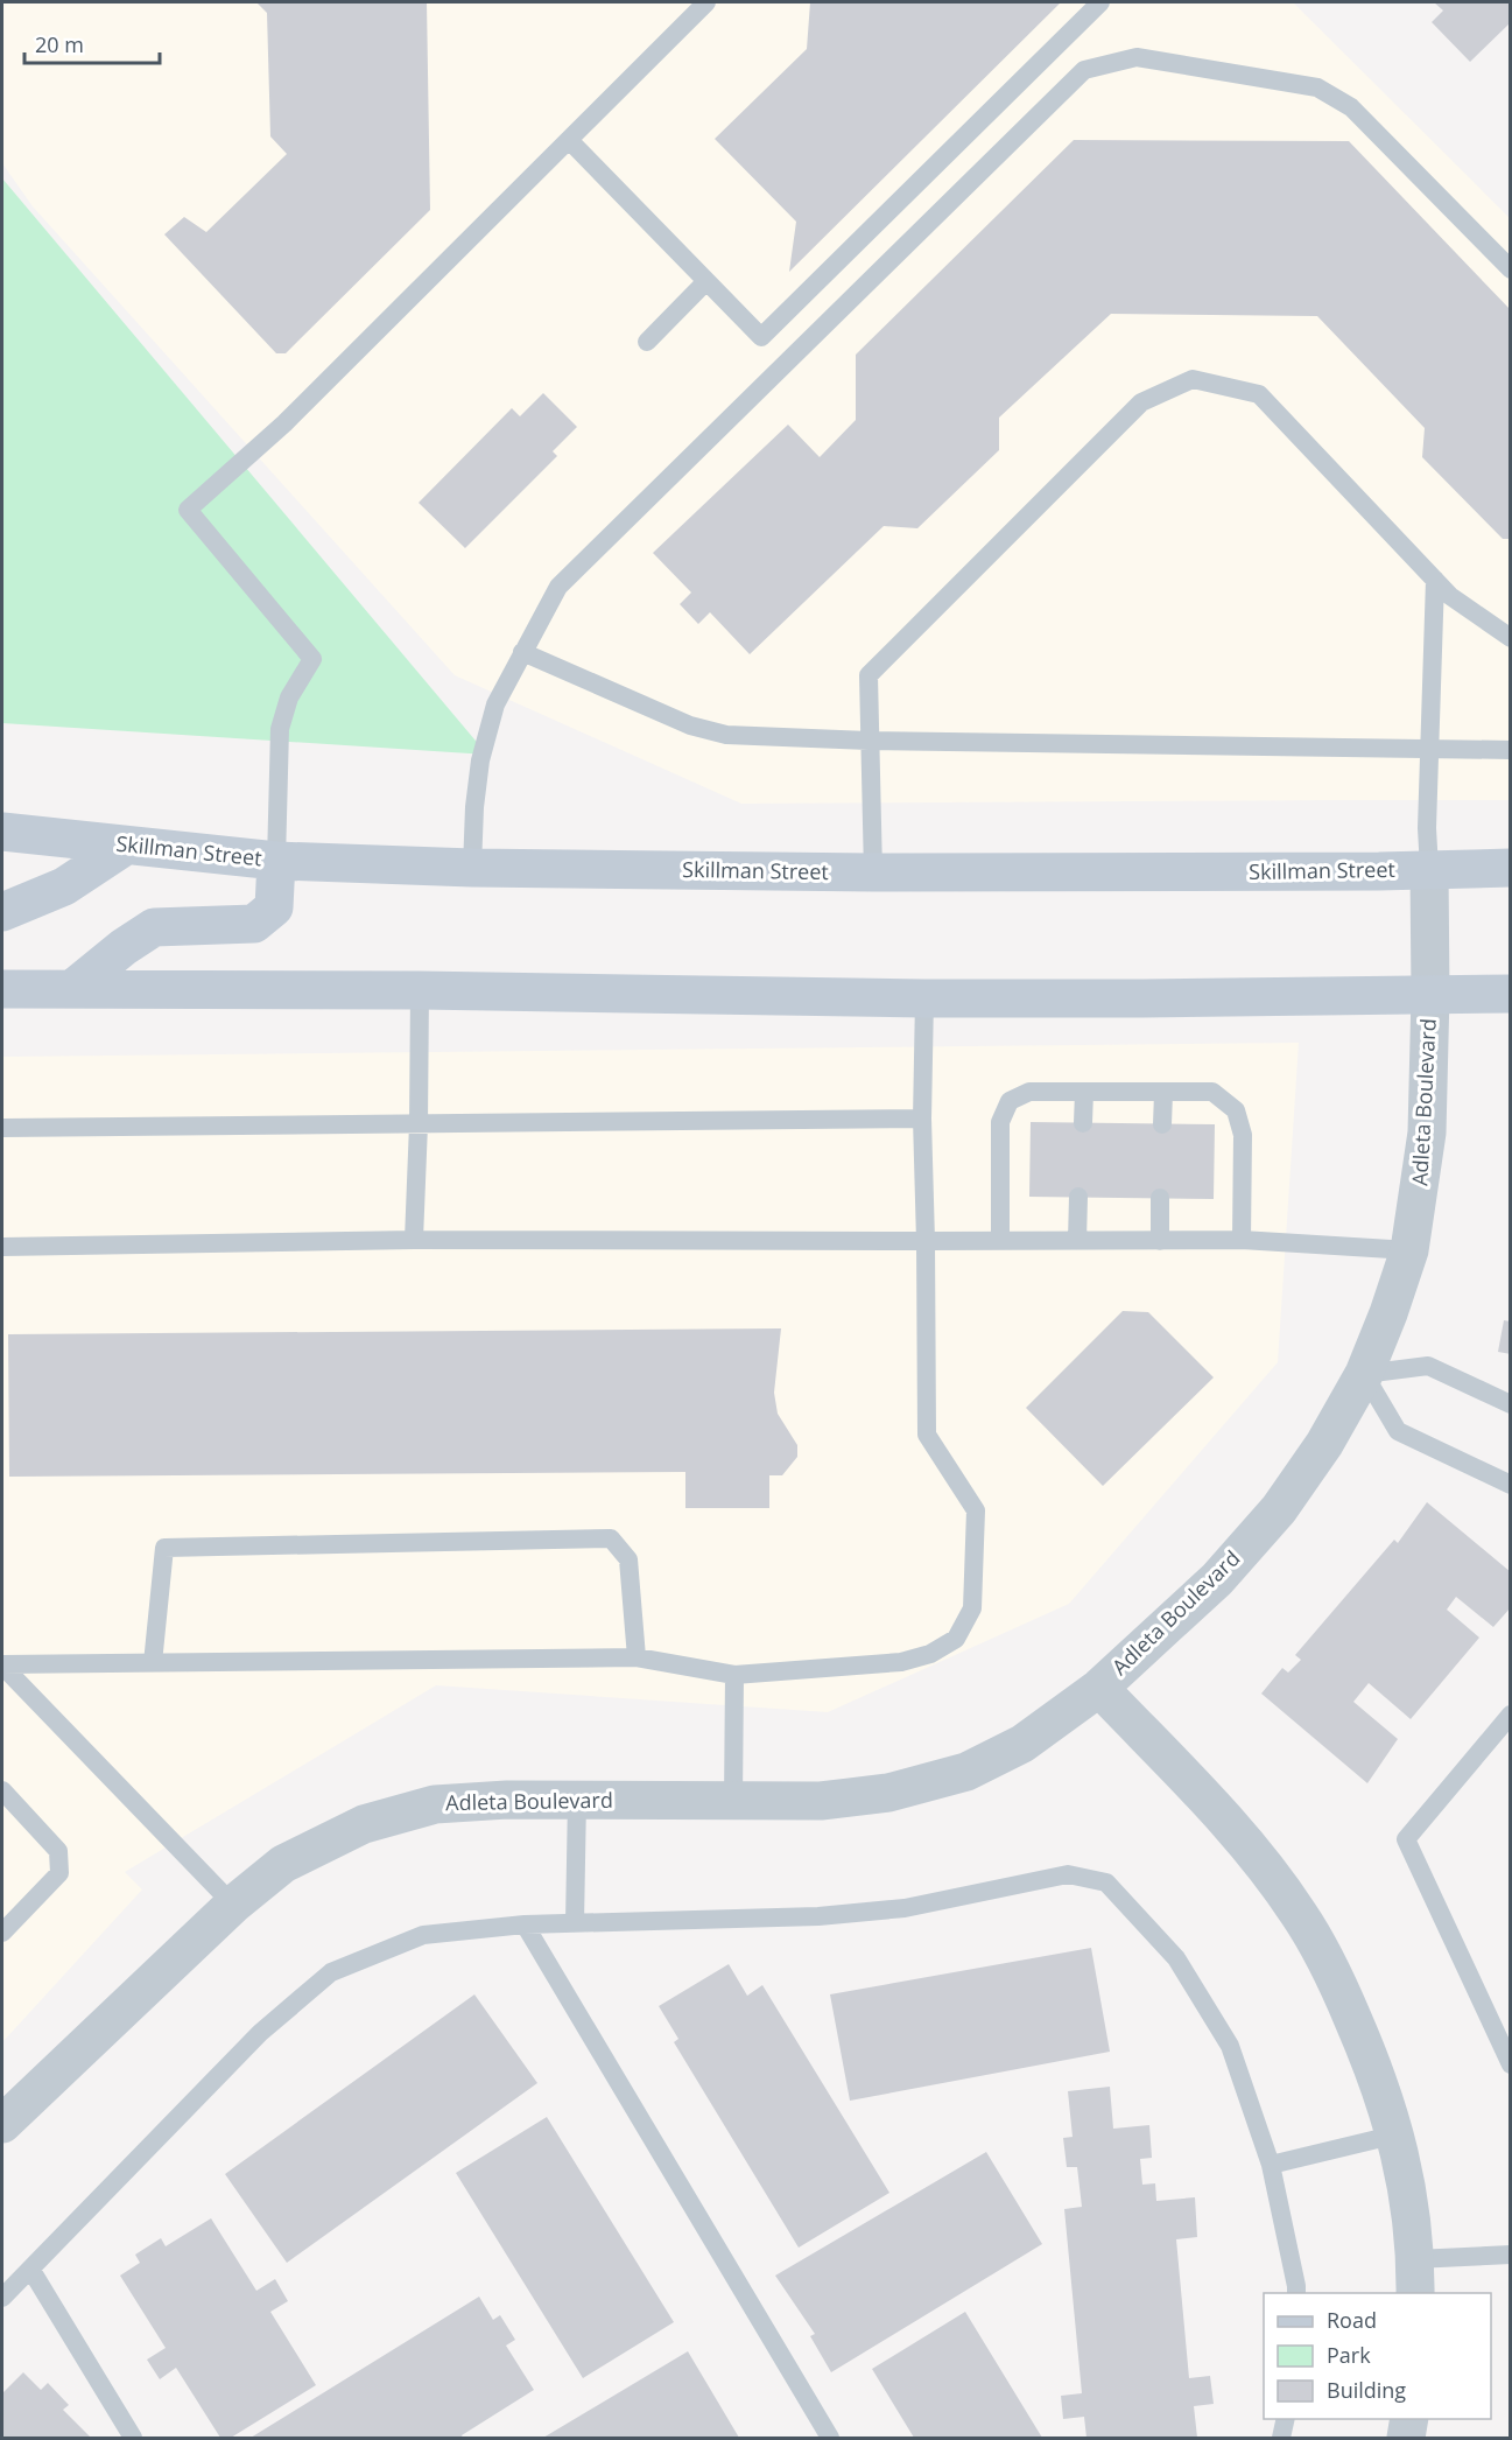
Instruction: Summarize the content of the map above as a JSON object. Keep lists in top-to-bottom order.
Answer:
{
  "streets": {
    "main road": ["Skillman Street"],
    "street": ["Adleta Boulevard"]
  },
  "crossings": [
    ["Skillman Street", "Adleta Boulevard"]
  ],
  "legend": ["Road", "Park", "Building"],
  "scale_bar": "20 m"
}
